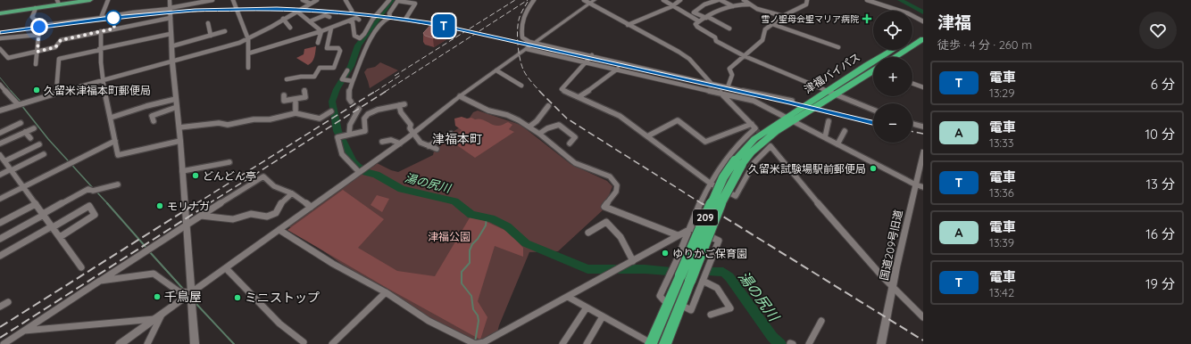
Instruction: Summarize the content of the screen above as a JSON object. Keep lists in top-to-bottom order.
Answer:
{
  "streets": {
    "highway": ["津福バイパス", "209"],
    "street": ["国道209号旧道"]
  },
  "districts": ["津福本町"],
  "water": ["湯の尻川"],
  "parks": ["津福公園"],
  "places": {
    "health": ["雪ノ聖母会聖マリア病院"],
    "other": [
      "久留米津福本町郵便局",
      "久留米試験場駅前郵便局",
      "どんどん亭",
      "モリナガ",
      "ゆりかご保育園",
      "千鳥屋",
      "ミニストップ"
    ]
  },
  "page": {
    "on_map": "T",
    "heading": ["津福", "徒歩 · 4 分 · 260 m"],
    "map_buttons": ["+", "−"],
    "list": [
      {
        "mark": "T",
        "name": "電車",
        "note": "13:29",
        "value": "6 分"
      },
      {
        "mark": "A",
        "name": "電車",
        "note": "13:33",
        "value": "10 分"
      },
      {
        "mark": "T",
        "name": "電車",
        "note": "13:36",
        "value": "13 分"
      },
      {
        "mark": "A",
        "name": "電車",
        "note": "13:39",
        "value": "16 分"
      },
      {
        "mark": "T",
        "name": "電車",
        "note": "13:42",
        "value": "19 分"
      }
    ]
  }
}
